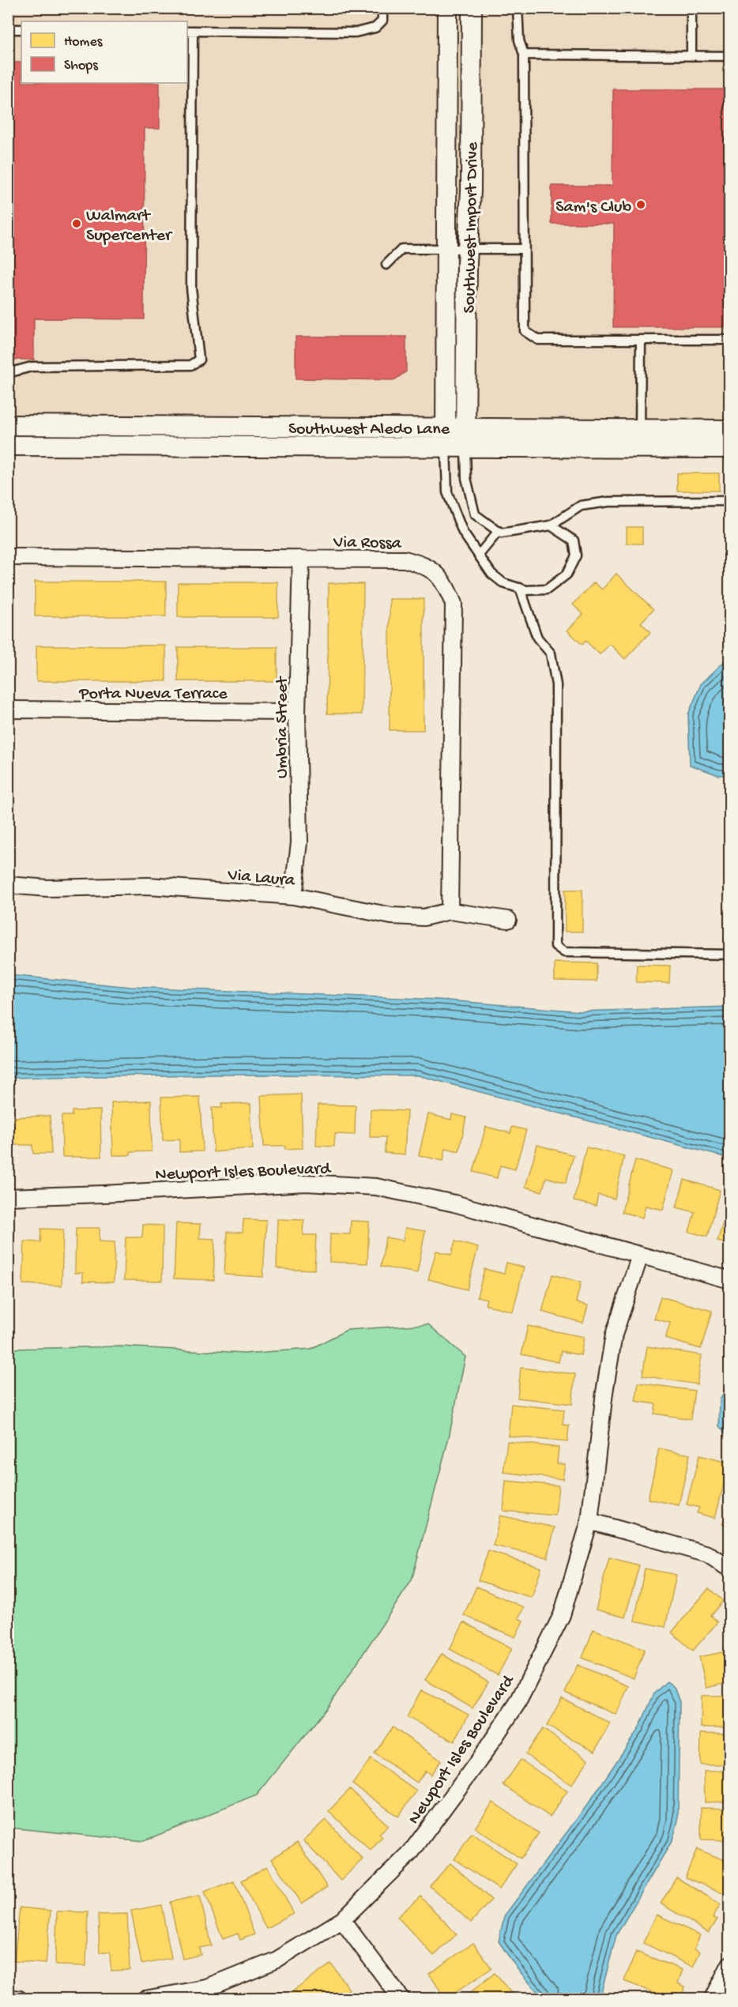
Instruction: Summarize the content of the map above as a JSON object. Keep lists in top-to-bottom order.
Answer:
{
  "streets": {
    "street": [
      "Southwest Import Drive",
      "Southwest Aledo Lane",
      "Via Rossa",
      "Porta Nueva Terrace",
      "Umbria Street",
      "Via Laura",
      "Newport Isles Boulevard"
    ]
  },
  "crossings": [
    ["Southwest Import Drive", "Southwest Aledo Lane"],
    ["Via Rossa", "Umbria Street"],
    ["Via Rossa", "Via Laura"],
    ["Porta Nueva Terrace", "Umbria Street"],
    ["Umbria Street", "Via Laura"]
  ],
  "places": ["Sam's Club", "Walmart Supercenter"],
  "legend": ["Homes", "Shops"]
}
